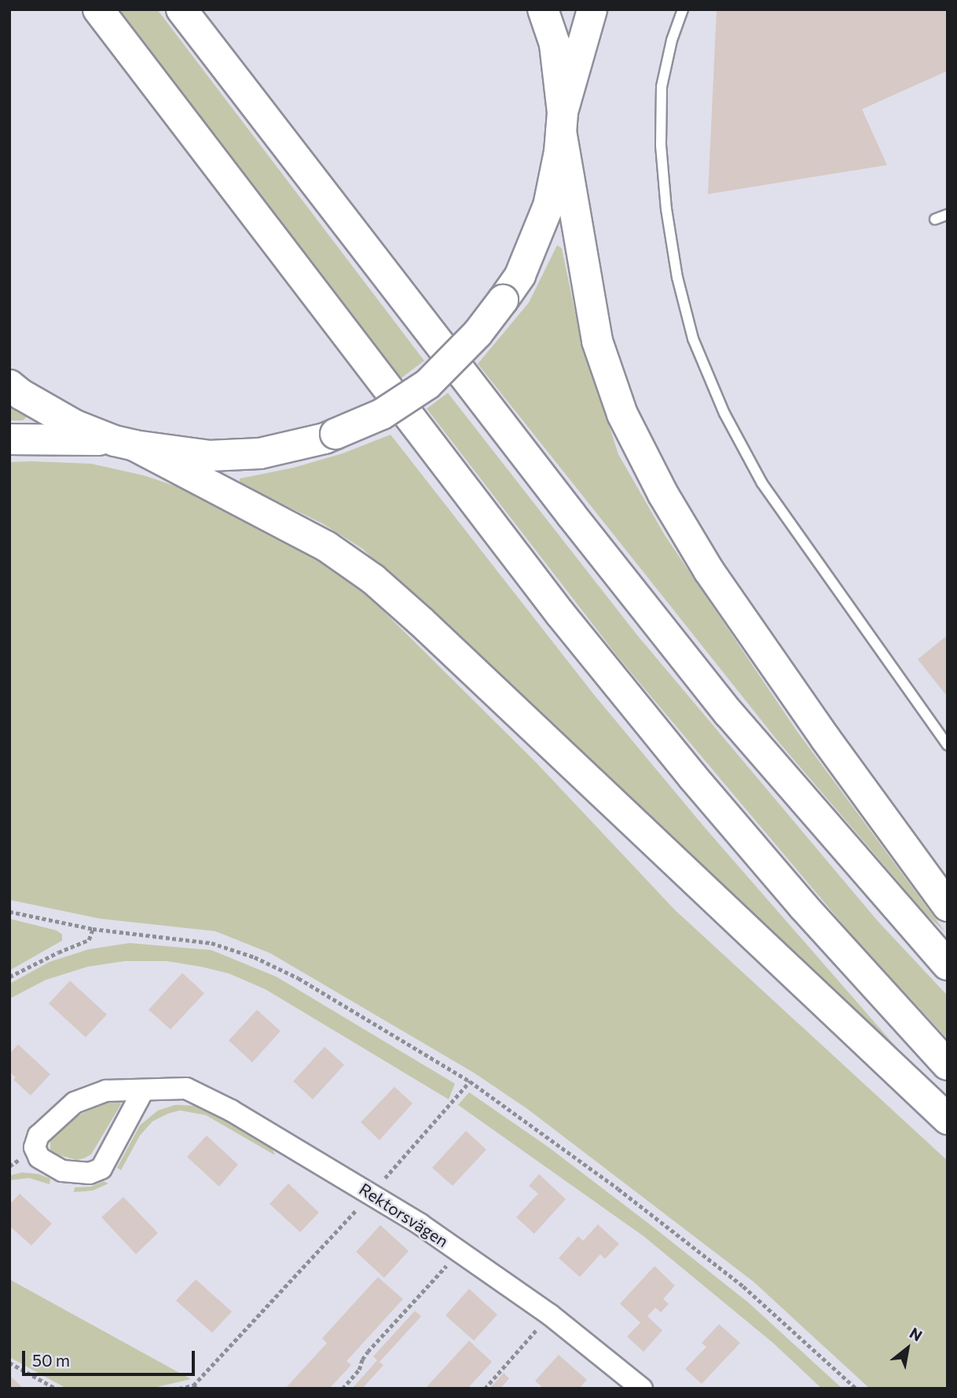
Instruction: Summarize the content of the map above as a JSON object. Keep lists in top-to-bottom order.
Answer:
{
  "streets": {
    "street": ["Rektorsvägen"]
  },
  "scale_bar": "50 m",
  "north": "top right"
}
